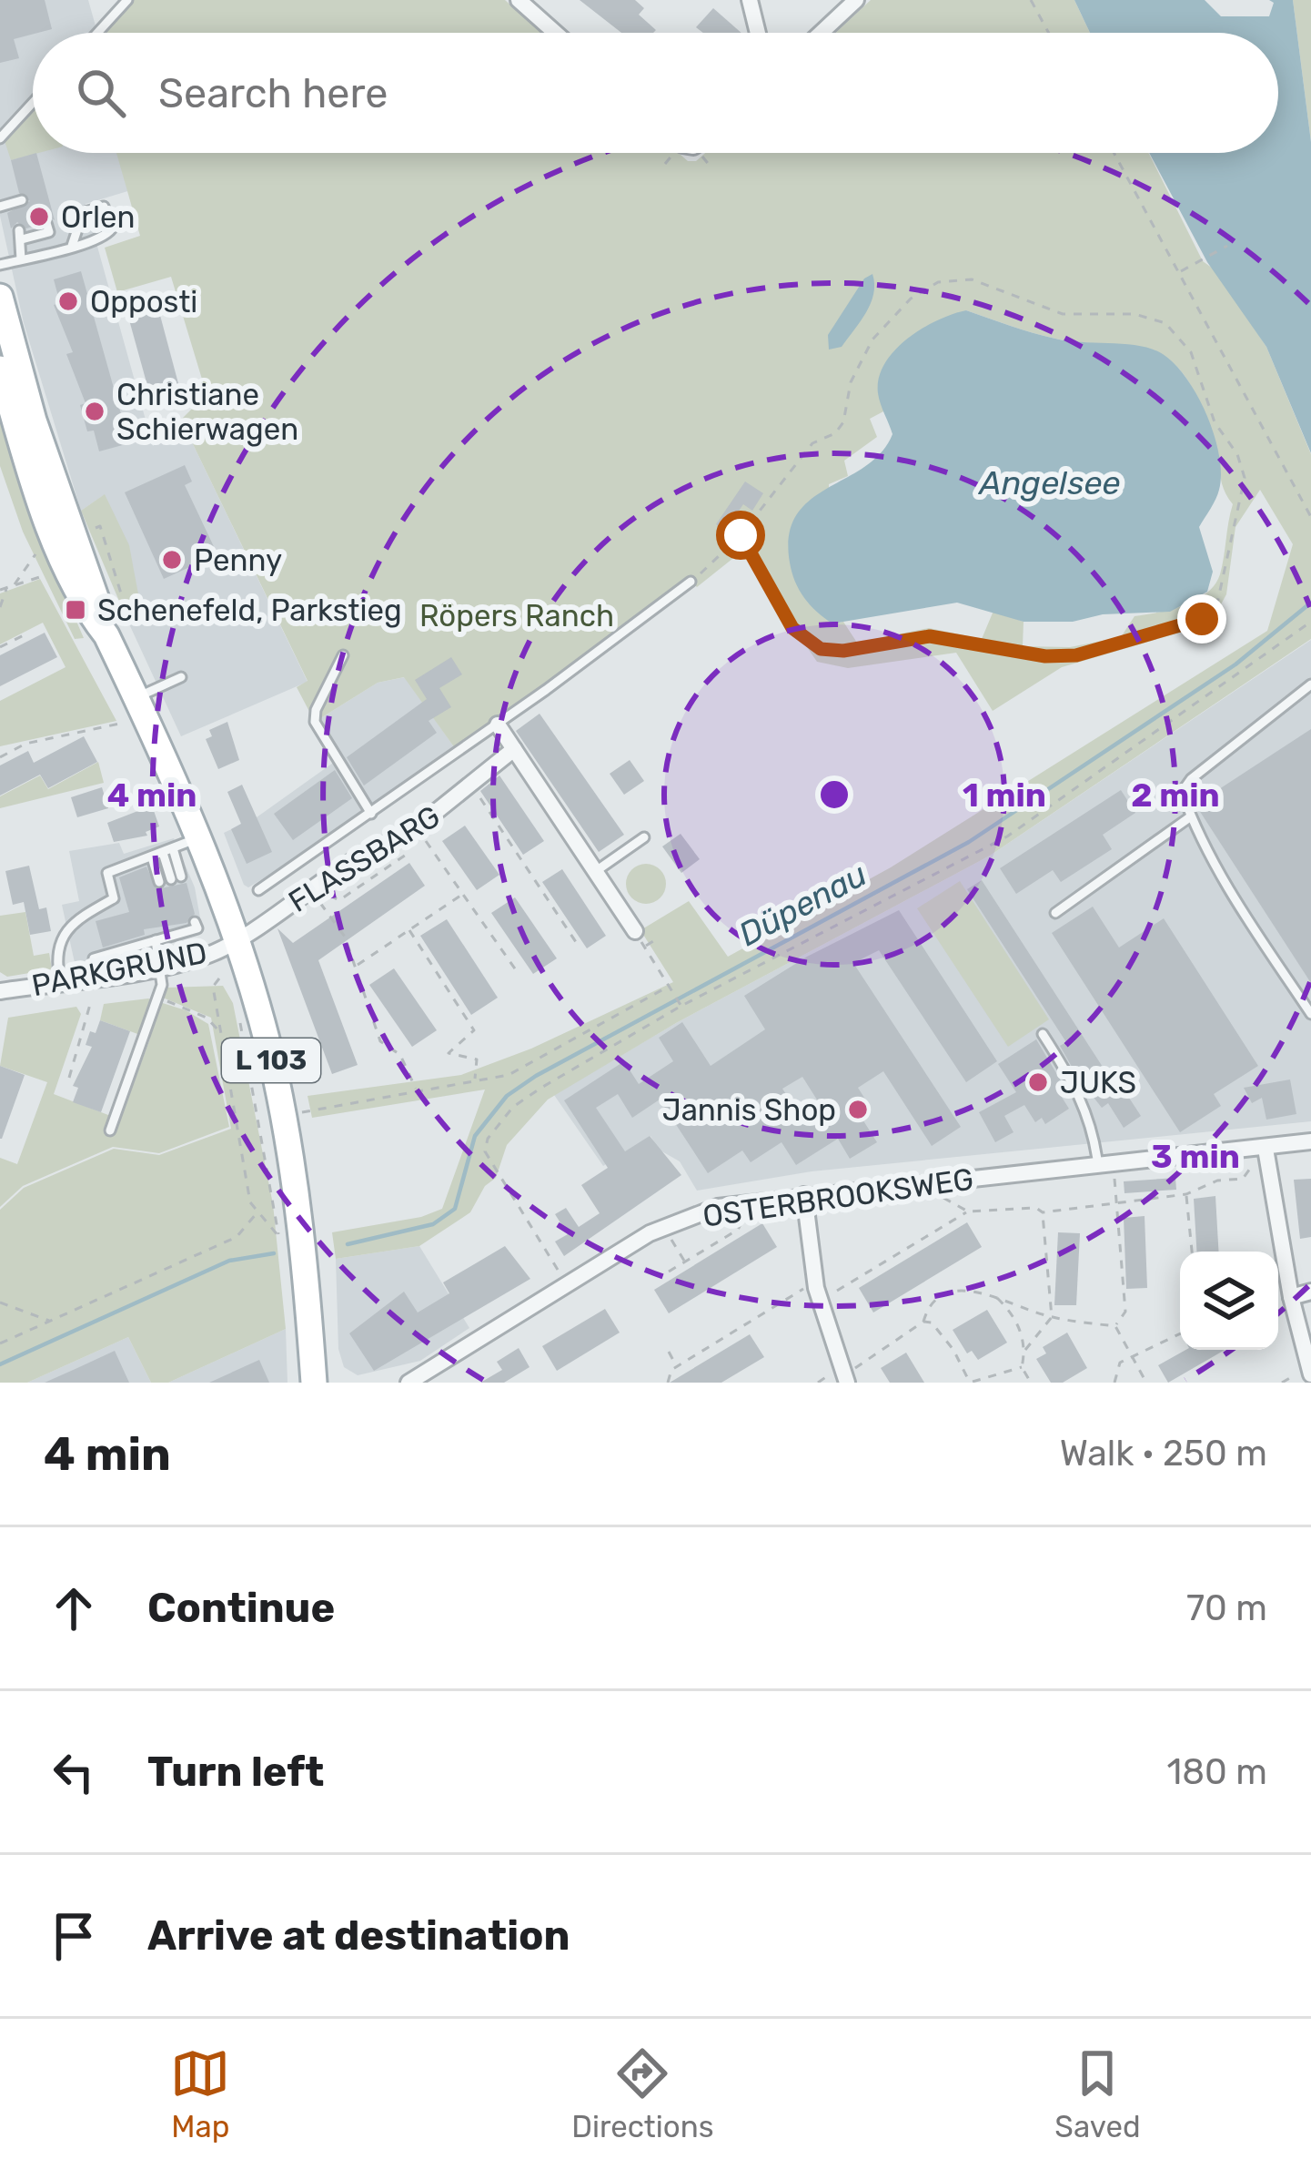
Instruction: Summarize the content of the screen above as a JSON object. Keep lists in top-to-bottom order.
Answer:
{
  "streets": {
    "main road": ["L 103"],
    "street": ["FLASSBARG", "PARKGRUND", "OSTERBROOKSWEG"]
  },
  "crossings": [
    ["FLASSBARG", "PARKGRUND"],
    ["FLASSBARG", "L 103"],
    ["PARKGRUND", "L 103"]
  ],
  "water": ["Angelsee", "Düpenau"],
  "parks": ["Röpers Ranch"],
  "places": {
    "other": [
      "Orlen",
      "Opposti",
      "Christiane Schierwagen",
      "Penny",
      "JUKS",
      "Jannis Shop"
    ],
    "transit": ["Schenefeld, Parkstieg"]
  },
  "page": {
    "search": "Search here",
    "heading": ["4 min", "Walk · 250 m"],
    "list": [
      ["Continue", "70 m"],
      ["Turn left", "180 m"],
      "Arrive at destination"
    ],
    "nav": ["Map", "Directions", "Saved"]
  },
  "rings": [
    "1 min",
    "2 min",
    "4 min",
    "3 min"
  ]
}
